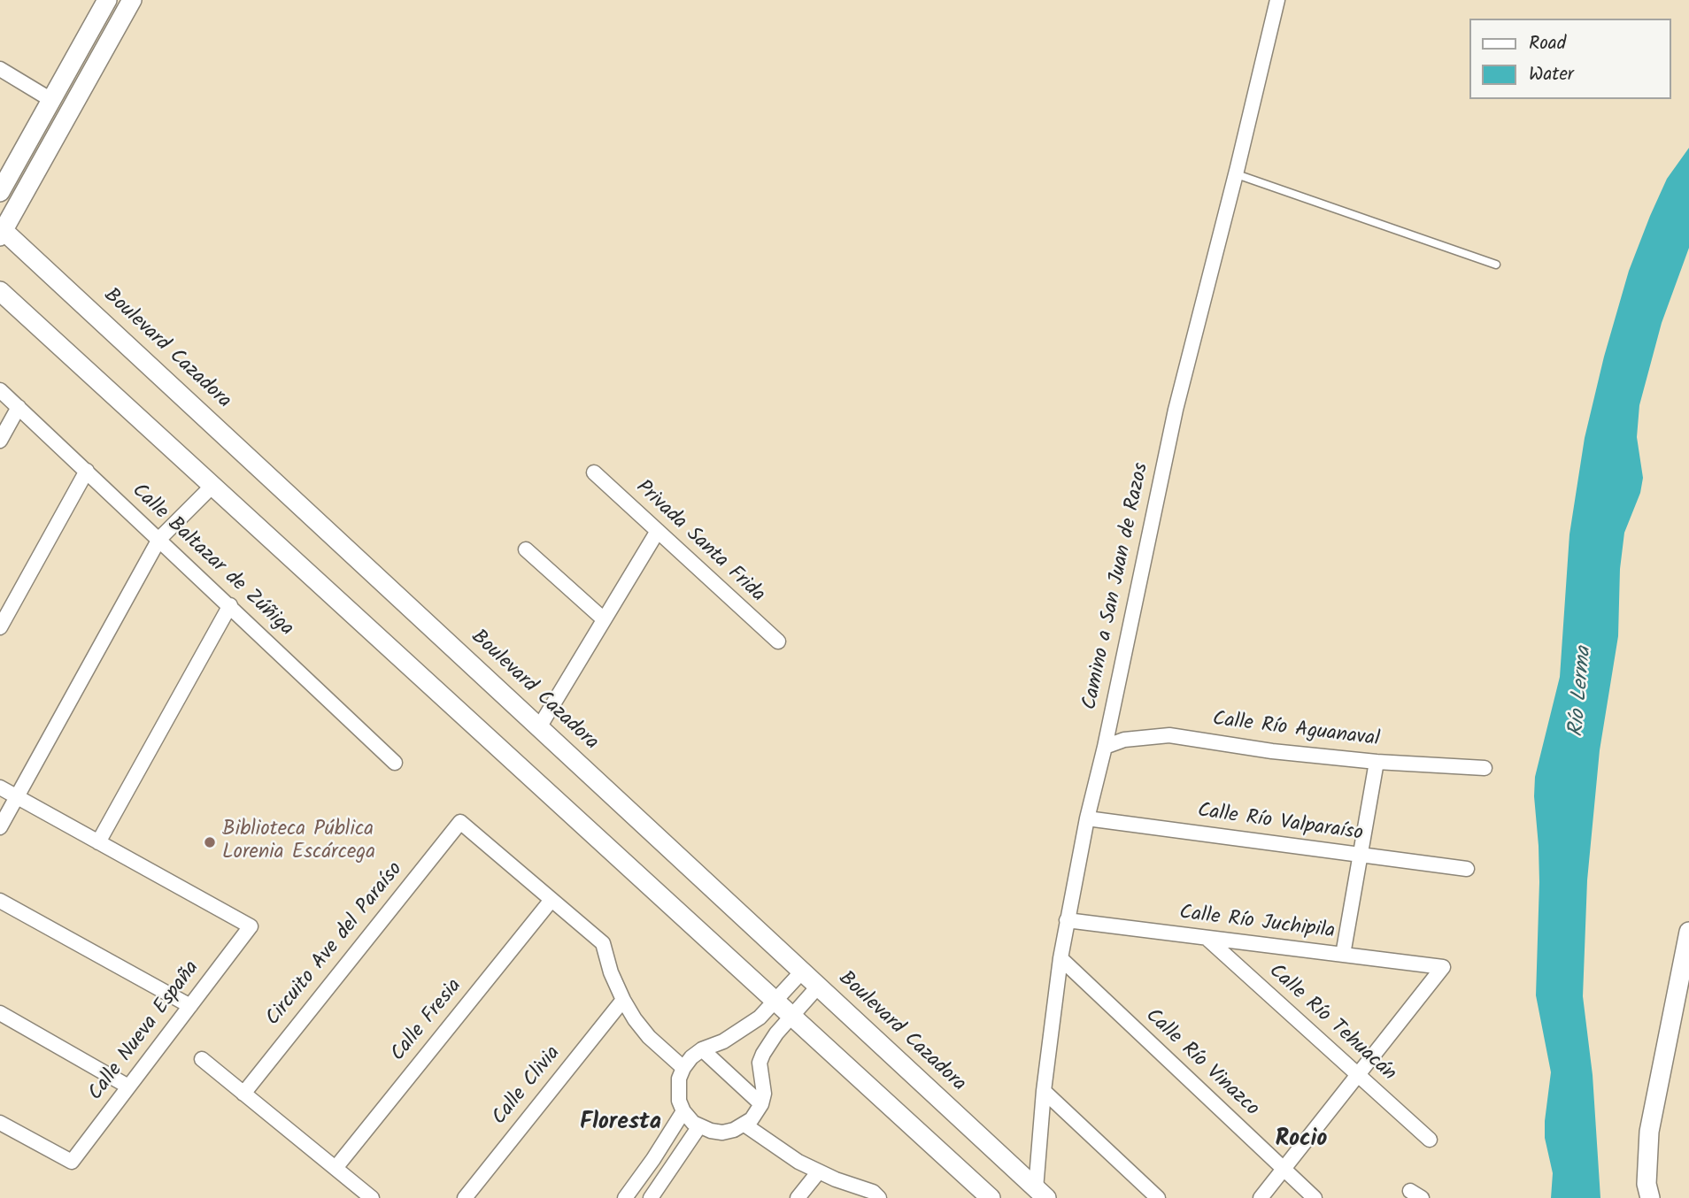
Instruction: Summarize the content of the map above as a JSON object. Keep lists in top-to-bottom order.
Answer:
{
  "streets": {
    "street": [
      "Boulevard Cazadora",
      "Privada Santa Frida",
      "Calle Baltazar de Zúñiga",
      "Camino a San Juan de Razos",
      "Calle Río Aguanaval",
      "Calle Río Valparaíso",
      "Calle Río Juchipila",
      "Circuito Ave del Paraíso",
      "Calle Fresia",
      "Calle Río Tehuacán",
      "Calle Nueva España",
      "Calle Río Vinazco",
      "Calle Clivia"
    ]
  },
  "crossings": [
    ["Boulevard Cazadora", "Camino a San Juan de Razos"],
    ["Camino a San Juan de Razos", "Calle Río Aguanaval"],
    ["Camino a San Juan de Razos", "Calle Río Valparaíso"],
    ["Camino a San Juan de Razos", "Calle Río Juchipila"],
    ["Camino a San Juan de Razos", "Calle Río Vinazco"],
    ["Calle Río Juchipila", "Calle Río Tehuacán"],
    ["Circuito Ave del Paraíso", "Calle Fresia"]
  ],
  "districts": ["Floresta", "Rocio"],
  "water": ["Río Lerma"],
  "places": ["Biblioteca Pública Lorenia Escárcega"],
  "legend": ["Road", "Water"]
}
